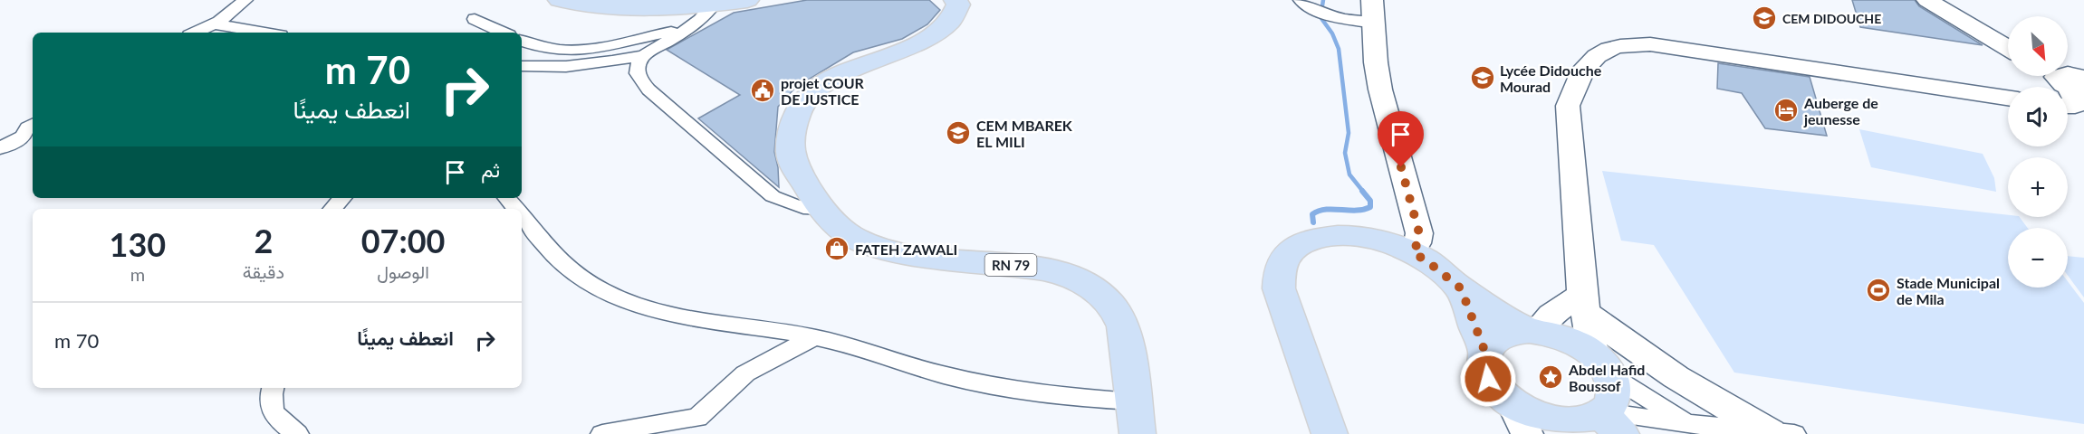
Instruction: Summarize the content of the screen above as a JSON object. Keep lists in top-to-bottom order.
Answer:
{
  "streets": {
    "main road": ["RN 79"]
  },
  "places": {
    "school or university": ["CEM DIDOUCHE", "Lycée Didouche Mourad", "CEM MBAREK EL MILI"],
    "public building": ["projet COUR DE JUSTICE"],
    "hotel": ["Auberge de jeunesse"],
    "shop": ["FATEH ZAWALI"],
    "sports": ["Stade Municipal de Mila"],
    "place": ["Abdel Hafid Boussof"]
  },
  "north": "bottom right",
  "page": {
    "map_buttons": ["+", "−"],
    "turn": ["70 m", "انعطف يمينًا"],
    "then": "ثم",
    "eta": [
      "07:00",
      "الوصول",
      "2",
      "دقيقة",
      "130",
      "m"
    ],
    "list": [
      {
        "name": "انعطف يمينًا",
        "value": "70 m"
      }
    ]
  }
}
